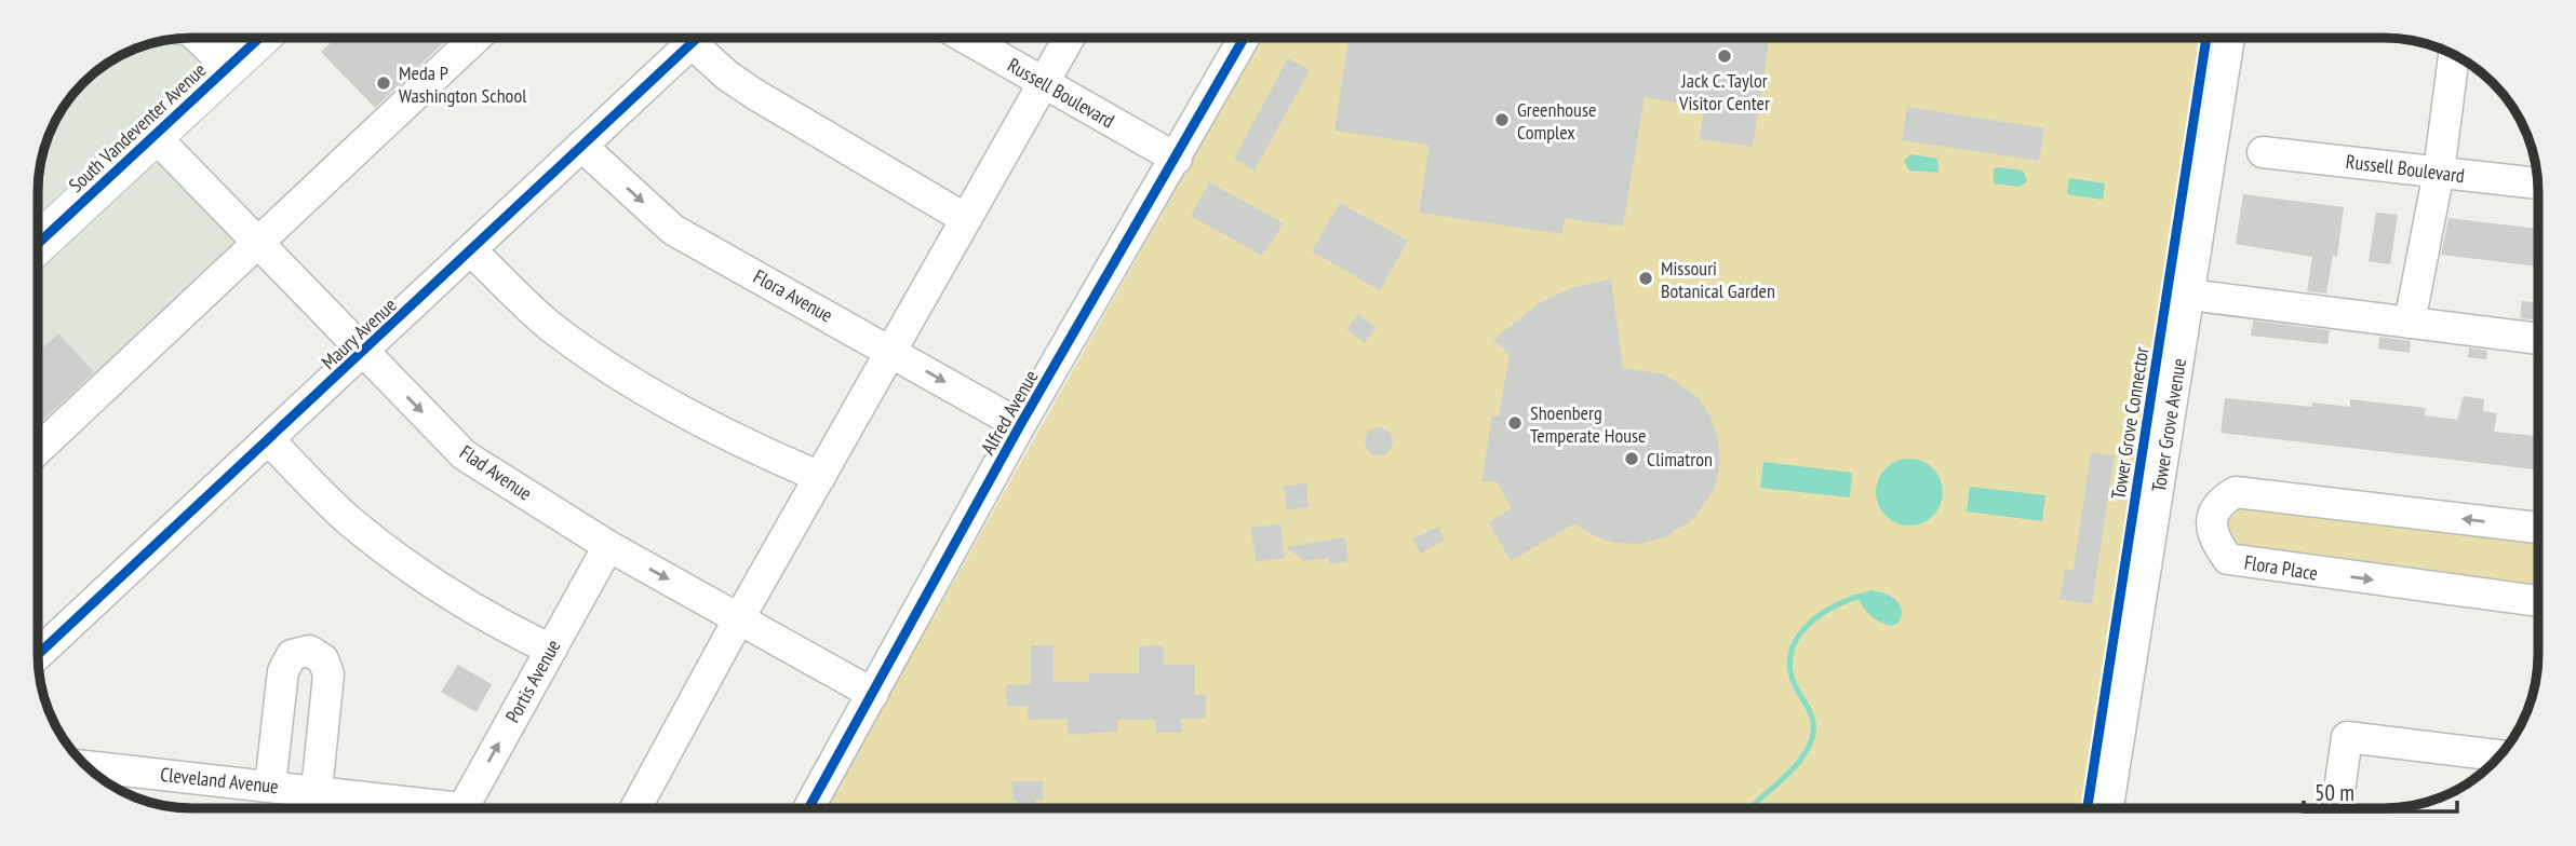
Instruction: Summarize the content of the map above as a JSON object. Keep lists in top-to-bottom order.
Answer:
{
  "streets": {
    "main road": ["South Vandeventer Avenue"],
    "street": [
      "Russell Boulevard",
      "Flora Avenue",
      "Maury Avenue",
      "Alfred Avenue",
      "Tower Grove Avenue",
      "Flad Avenue",
      "Flora Place",
      "Portis Avenue",
      "Cleveland Avenue"
    ],
    "cycle path": ["Tower Grove Connector"]
  },
  "crossings": [
    ["Russell Boulevard", "Alfred Avenue"],
    ["South Vandeventer Avenue", "Flad Avenue"],
    ["Flora Avenue", "Maury Avenue"],
    ["Flora Avenue", "Alfred Avenue"],
    ["Maury Avenue", "Flad Avenue"],
    ["Alfred Avenue", "Flad Avenue"],
    ["Flad Avenue", "Portis Avenue"]
  ],
  "places": [
    "Jack C. Taylor Visitor Center",
    "Meda P Washington School",
    "Greenhouse Complex",
    "Missouri Botanical Garden",
    "Shoenberg Temperate House",
    "Climatron"
  ],
  "scale_bar": "50 m"
}
